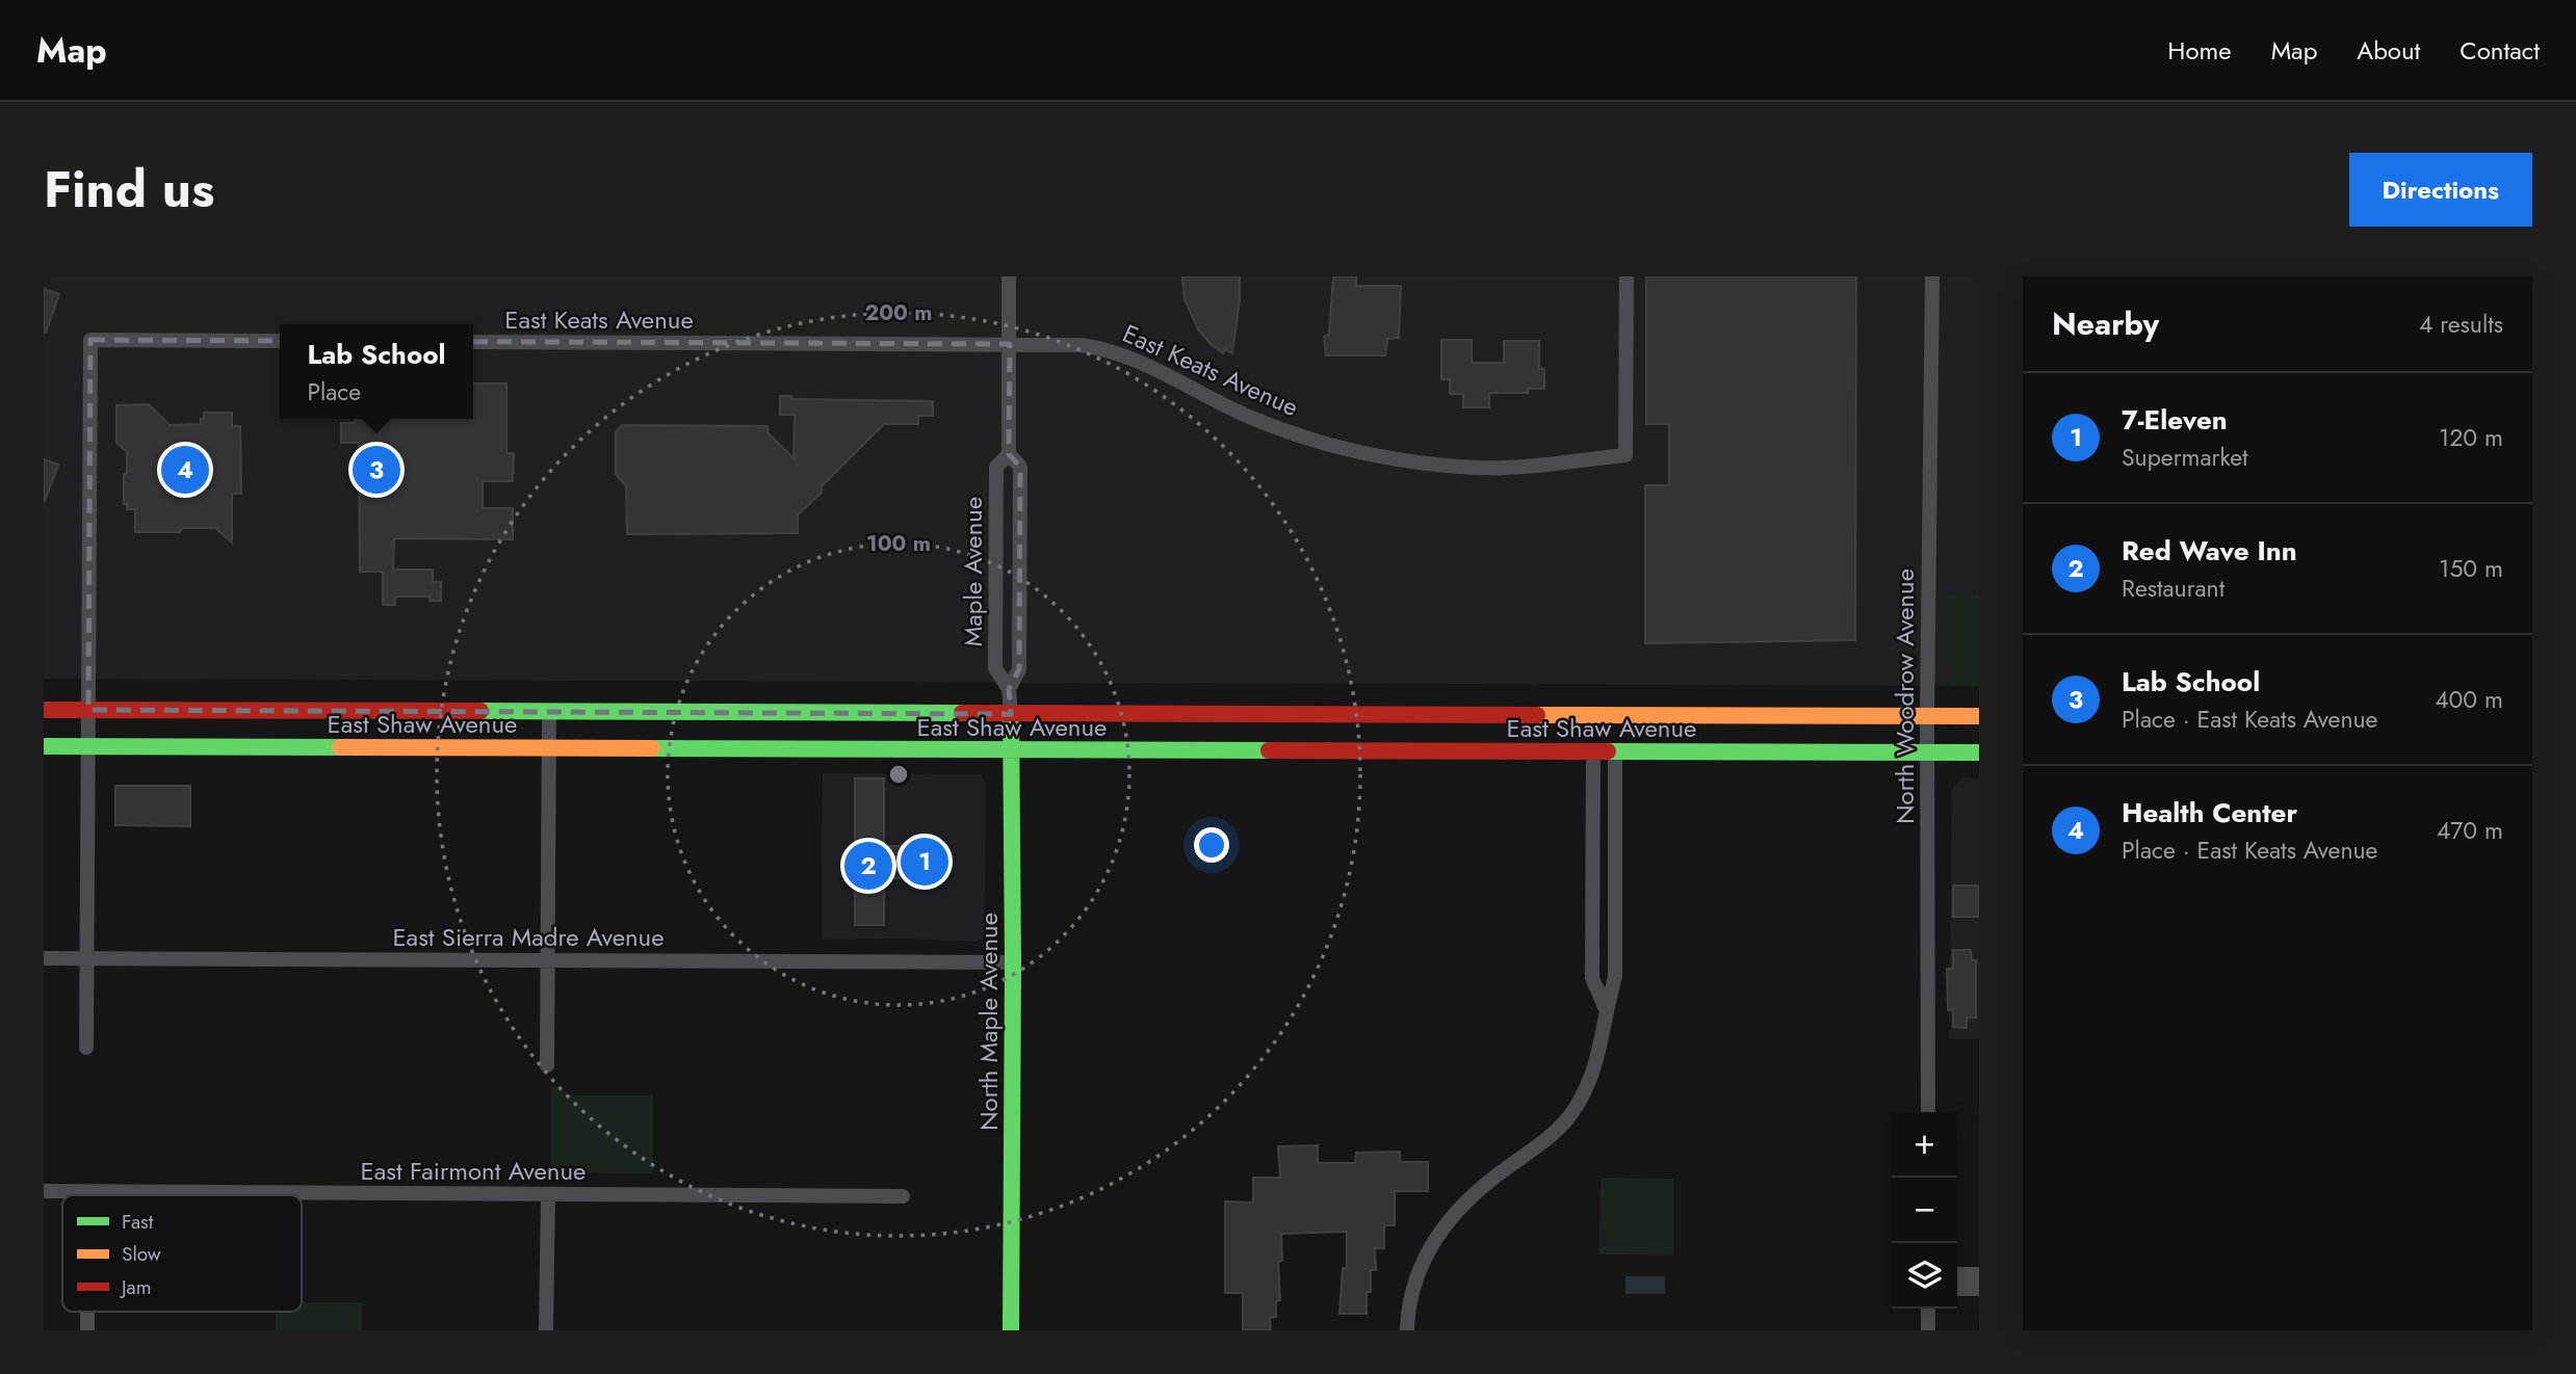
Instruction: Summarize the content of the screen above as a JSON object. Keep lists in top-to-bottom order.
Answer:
{
  "streets": {
    "main road": ["East Shaw Avenue", "North Maple Avenue"],
    "street": [
      "East Keats Avenue",
      "Maple Avenue",
      "North Woodrow Avenue",
      "East Sierra Madre Avenue",
      "East Fairmont Avenue"
    ]
  },
  "crossings": [
    ["East Keats Avenue", "Maple Avenue"],
    ["Maple Avenue", "East Shaw Avenue"],
    ["Maple Avenue", "North Maple Avenue"],
    ["North Woodrow Avenue", "East Shaw Avenue"],
    ["East Shaw Avenue", "North Maple Avenue"],
    ["East Sierra Madre Avenue", "North Maple Avenue"]
  ],
  "legend": ["Fast", "Slow", "Jam"],
  "page": {
    "header": "Map",
    "nav": [
      "Home",
      "Map",
      "About",
      "Contact"
    ],
    "title": "Find us",
    "buttons": "Directions",
    "heading": ["Nearby", "4 results"],
    "popup": ["Lab School", "Place"],
    "list": [
      {
        "mark": "1",
        "name": "7-Eleven",
        "note": "Supermarket",
        "value": "120 m"
      },
      {
        "mark": "2",
        "name": "Red Wave Inn",
        "note": "Restaurant",
        "value": "150 m"
      },
      {
        "mark": "3",
        "name": "Lab School",
        "note": "Place · East Keats Avenue",
        "value": "400 m"
      },
      {
        "mark": "4",
        "name": "Health Center",
        "note": "Place · East Keats Avenue",
        "value": "470 m"
      }
    ],
    "pins": [
      "3",
      "4",
      "1",
      "2"
    ],
    "map_buttons": ["+", "−"]
  },
  "rings": ["200 m", "100 m"]
}
